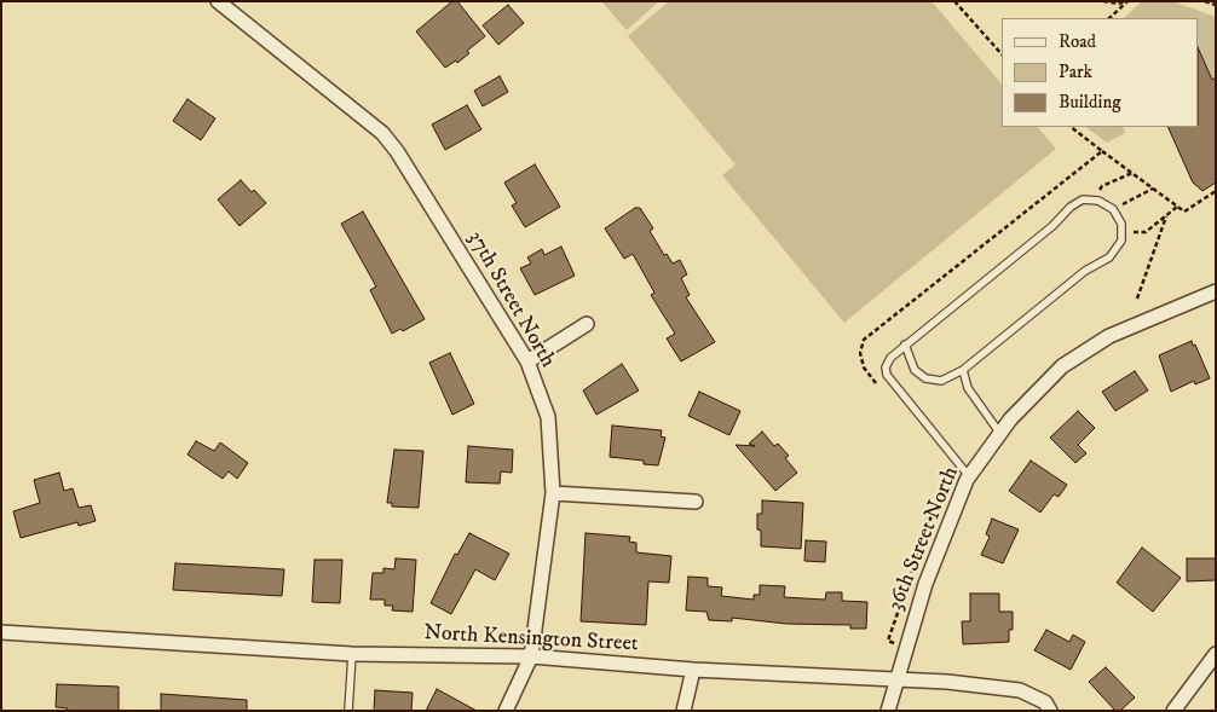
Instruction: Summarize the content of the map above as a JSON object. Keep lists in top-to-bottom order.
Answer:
{
  "streets": {
    "street": ["37th Street North", "36th Street North", "North Kensington Street"]
  },
  "crossings": [
    ["37th Street North", "North Kensington Street"],
    ["36th Street North", "North Kensington Street"]
  ],
  "legend": ["Road", "Park", "Building"]
}
